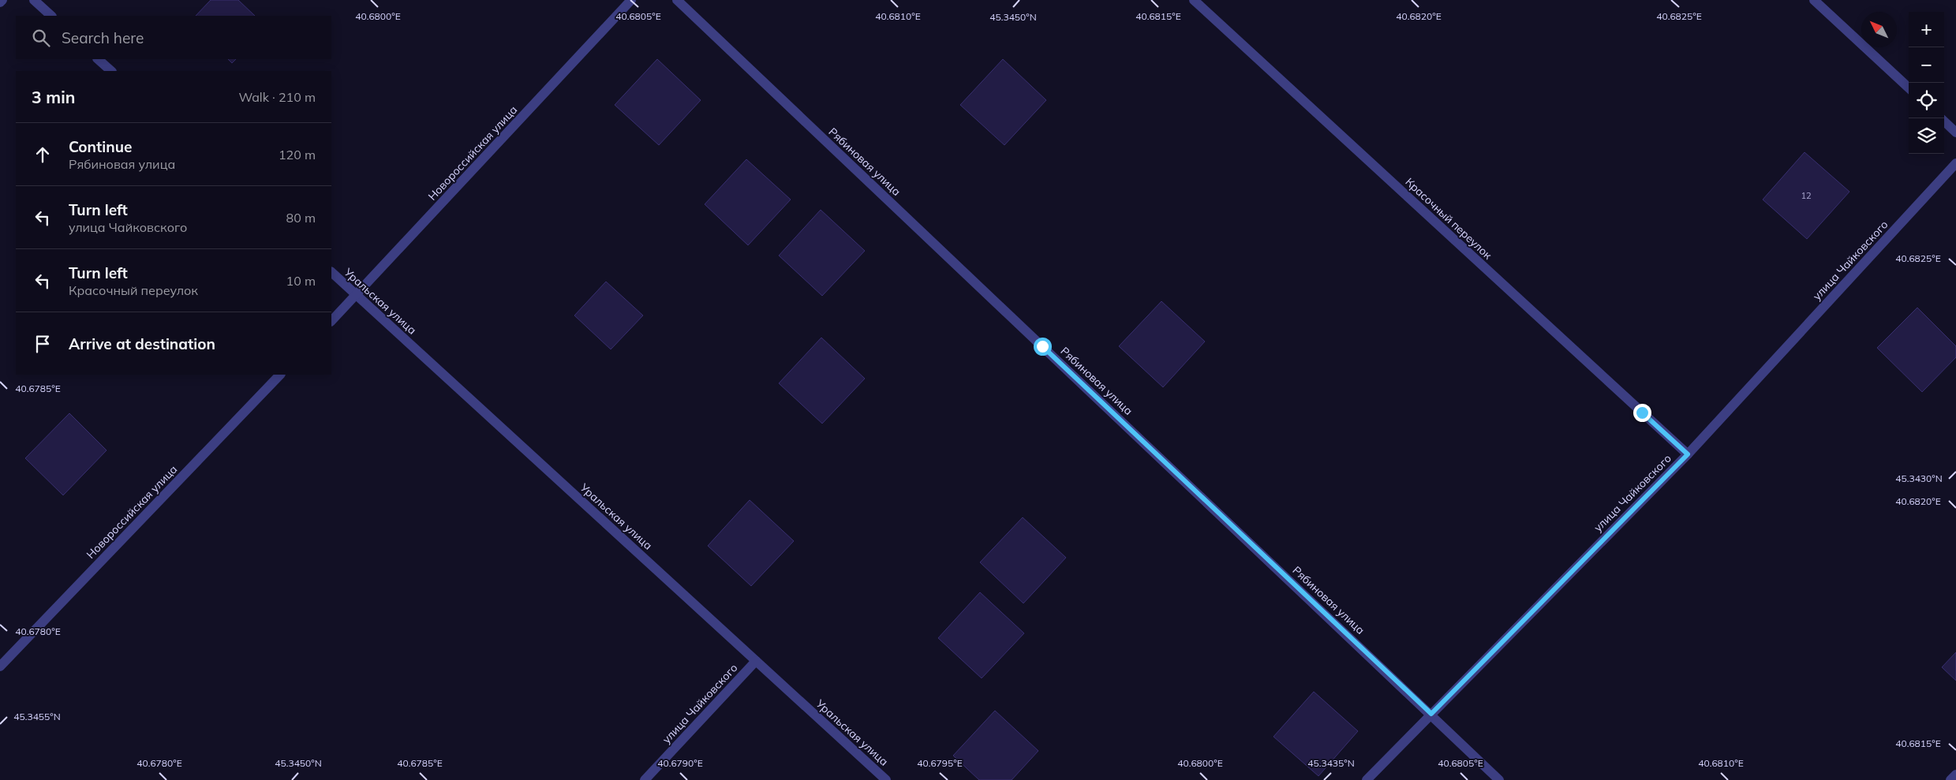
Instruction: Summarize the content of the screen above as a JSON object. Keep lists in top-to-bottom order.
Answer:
{
  "streets": {
    "street": [
      "Новороссийская улица",
      "Рябиновая улица",
      "Красочный переулок",
      "улица Чайковского",
      "Уральская улица"
    ]
  },
  "crossings": [
    ["Новороссийская улица", "Уральская улица"],
    ["Рябиновая улица", "улица Чайковского"],
    ["Красочный переулок", "улица Чайковского"],
    ["улица Чайковского", "Уральская улица"]
  ],
  "house_numbers": ["12"],
  "north": "top left",
  "page": {
    "map_buttons": ["+", "−"],
    "search": "Search here",
    "heading": ["3 min", "Walk · 210 m"],
    "list": [
      ["Continue", "Рябиновая улица", "120 m"],
      ["Turn left", "улица Чайковского", "80 m"],
      ["Turn left", "Красочный переулок", "10 m"],
      "Arrive at destination"
    ]
  },
  "coordinates": [
    "40.6800°E",
    "40.6805°E",
    "40.6810°E",
    "40.6815°E",
    "40.6820°E",
    "40.6825°E",
    "45.3450°N",
    "40.6785°E",
    "45.3430°N",
    "40.6780°E",
    "45.3455°N",
    "45.3435°N",
    "40.6790°E",
    "40.6795°E"
  ]
}
